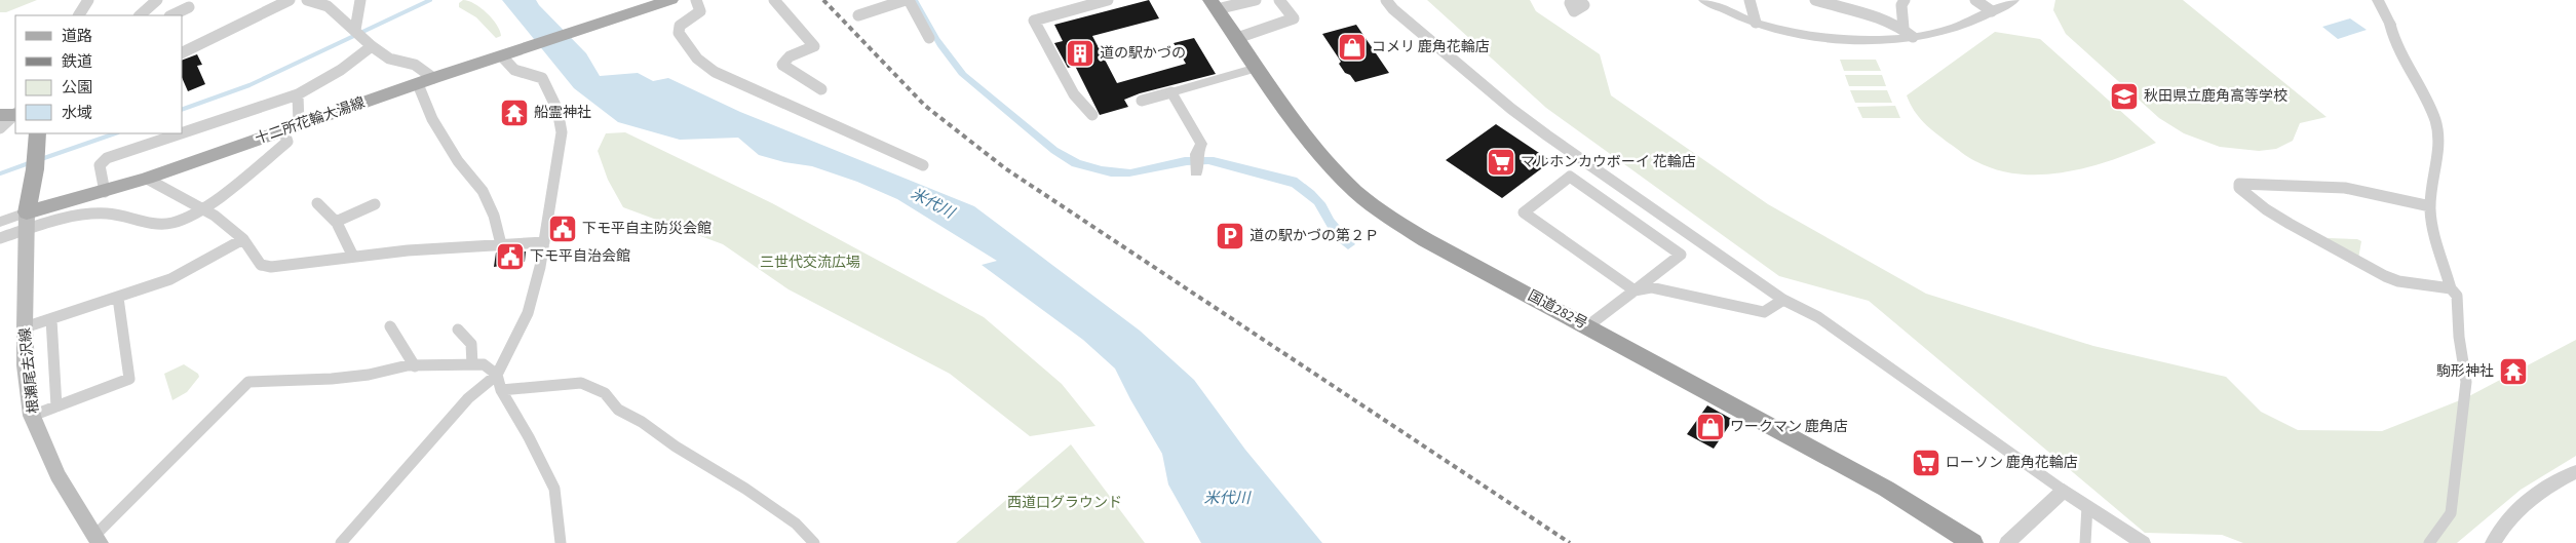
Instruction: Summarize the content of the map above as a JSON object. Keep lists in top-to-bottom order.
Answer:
{
  "streets": {
    "highway": ["国道282号"],
    "main road": ["十二所花輪大湯線", "根瀬尾去沢線"]
  },
  "crossings": [
    ["十二所花輪大湯線", "根瀬尾去沢線"]
  ],
  "water": ["米代川"],
  "parks": ["三世代交流広場", "西道口グラウンド"],
  "places": {
    "shop": ["コメリ 鹿角花輪店", "ワークマン 鹿角店"],
    "building": ["道の駅かづの"],
    "school or university": ["秋田県立鹿角高等学校"],
    "temple": ["船霊神社", "駒形神社"],
    "supermarket": ["マルホンカウボーイ 花輪店", "ローソン 鹿角花輪店"],
    "public building": ["下モ平自主防災会館", "下モ平自治会館"],
    "parking": ["道の駅かづの第２Ｐ"]
  },
  "legend": [
    "道路",
    "鉄道",
    "公園",
    "水域"
  ]
}
